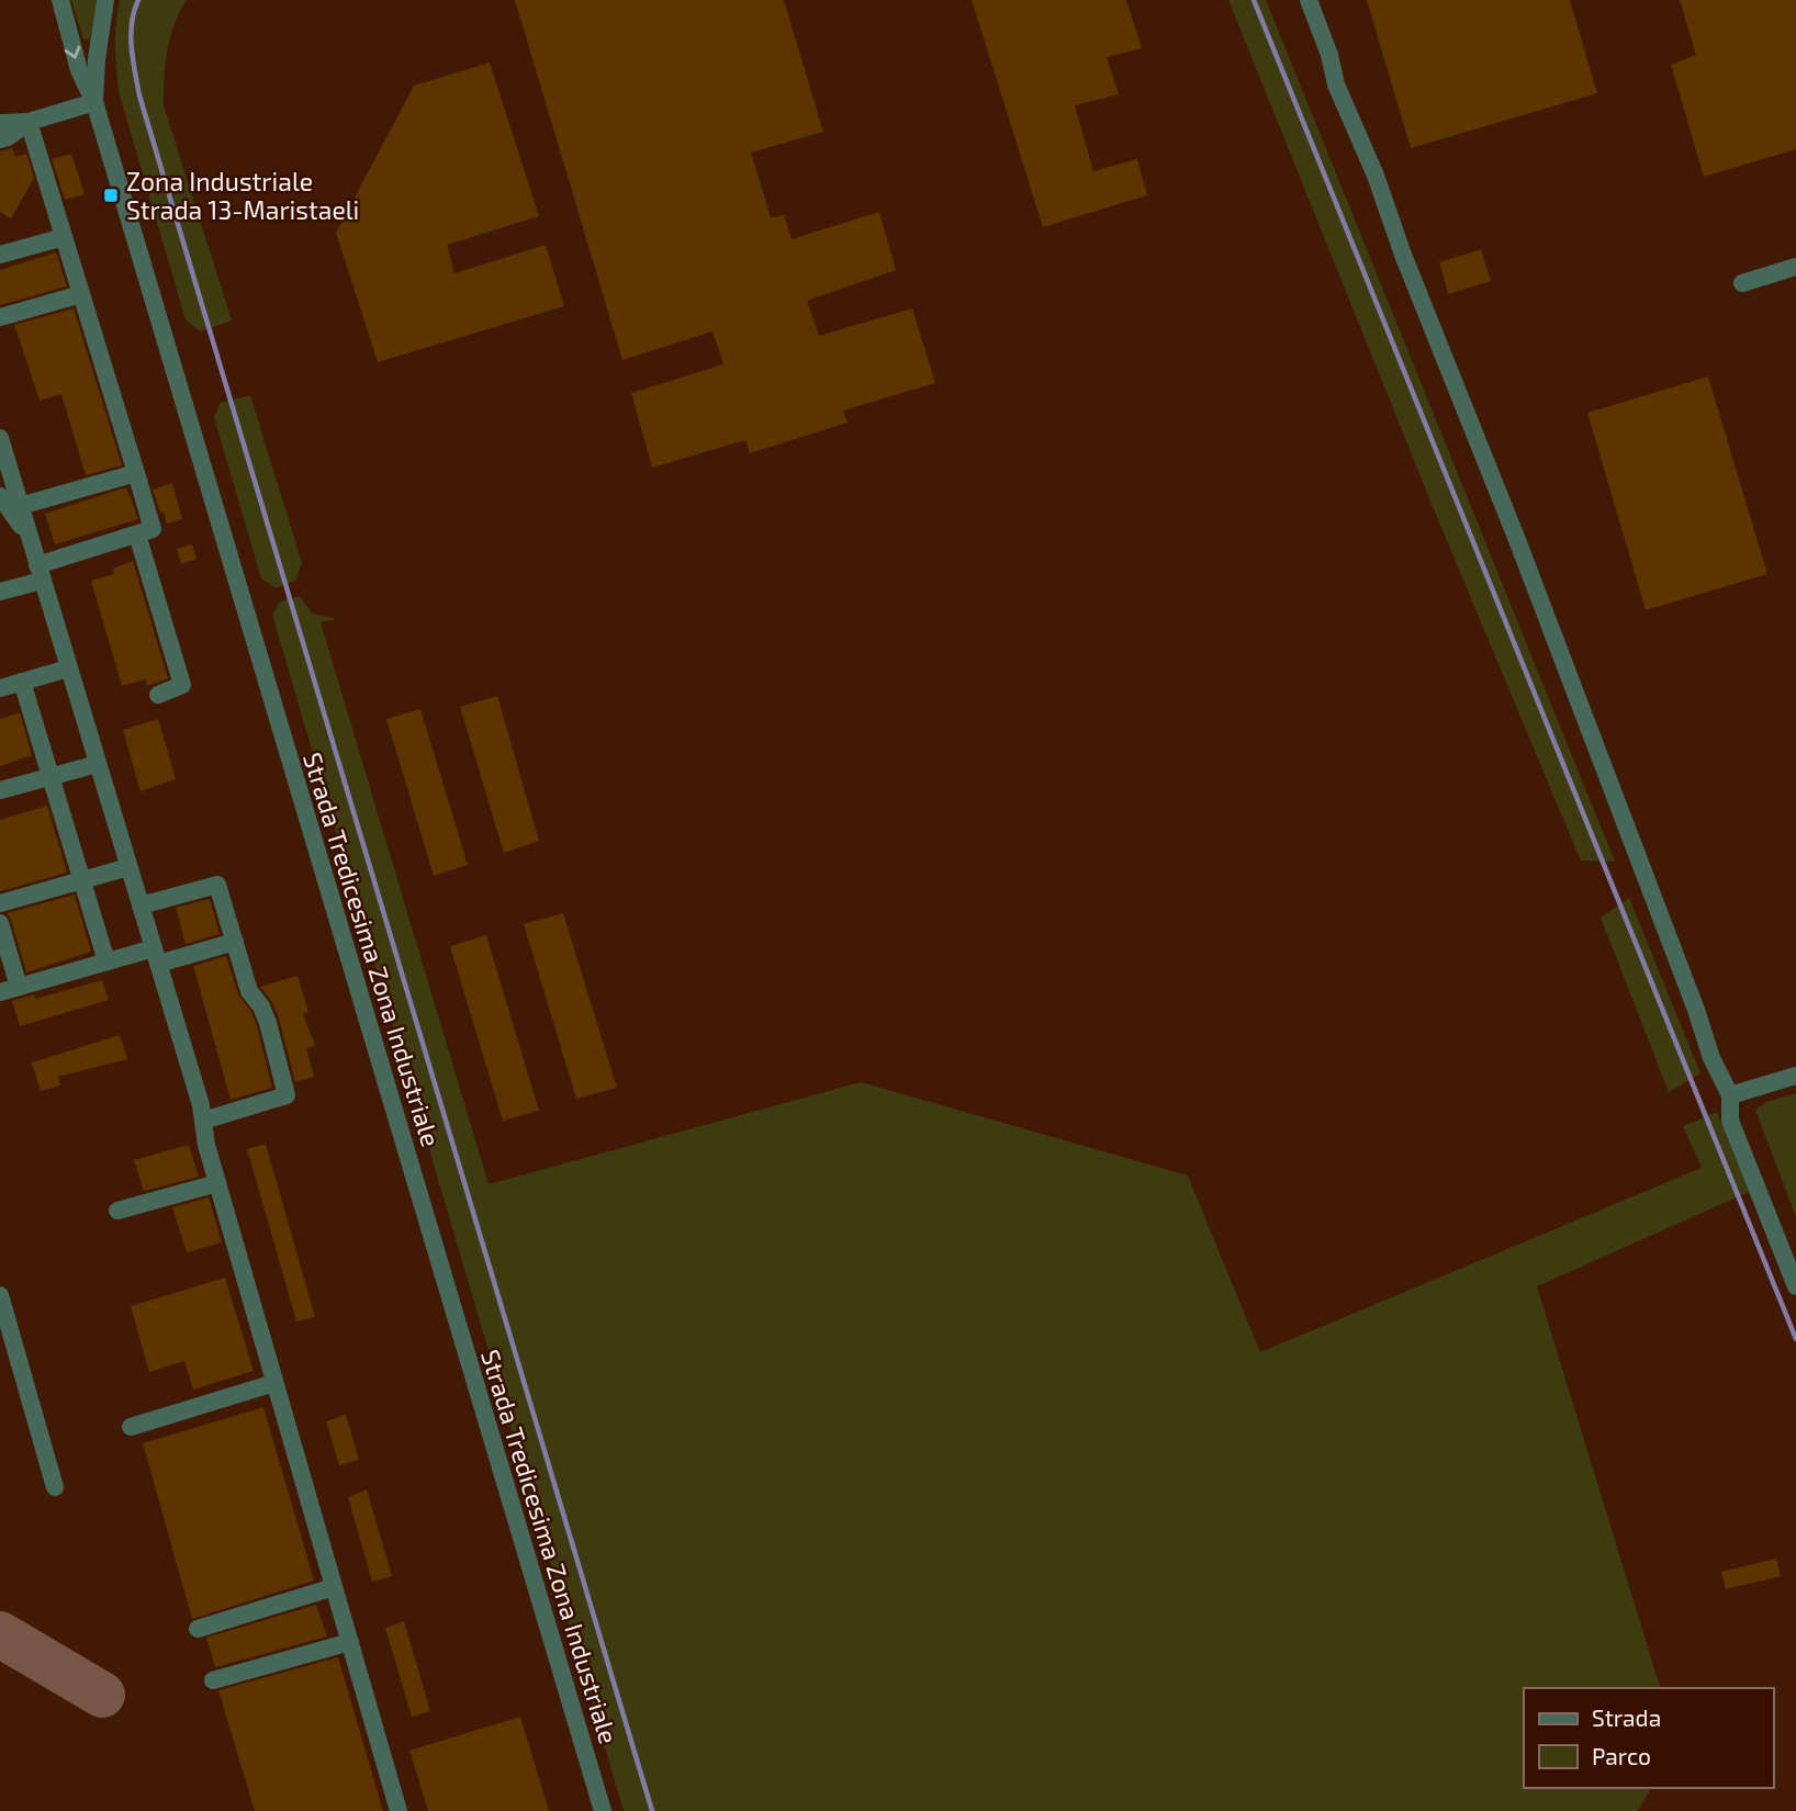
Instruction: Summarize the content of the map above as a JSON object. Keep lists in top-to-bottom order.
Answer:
{
  "streets": {
    "street": ["Strada Tredicesima Zona Industriale"]
  },
  "places": {
    "transit": ["Zona Industriale Strada 13-Maristaeli"]
  },
  "legend": ["Strada", "Parco"]
}
